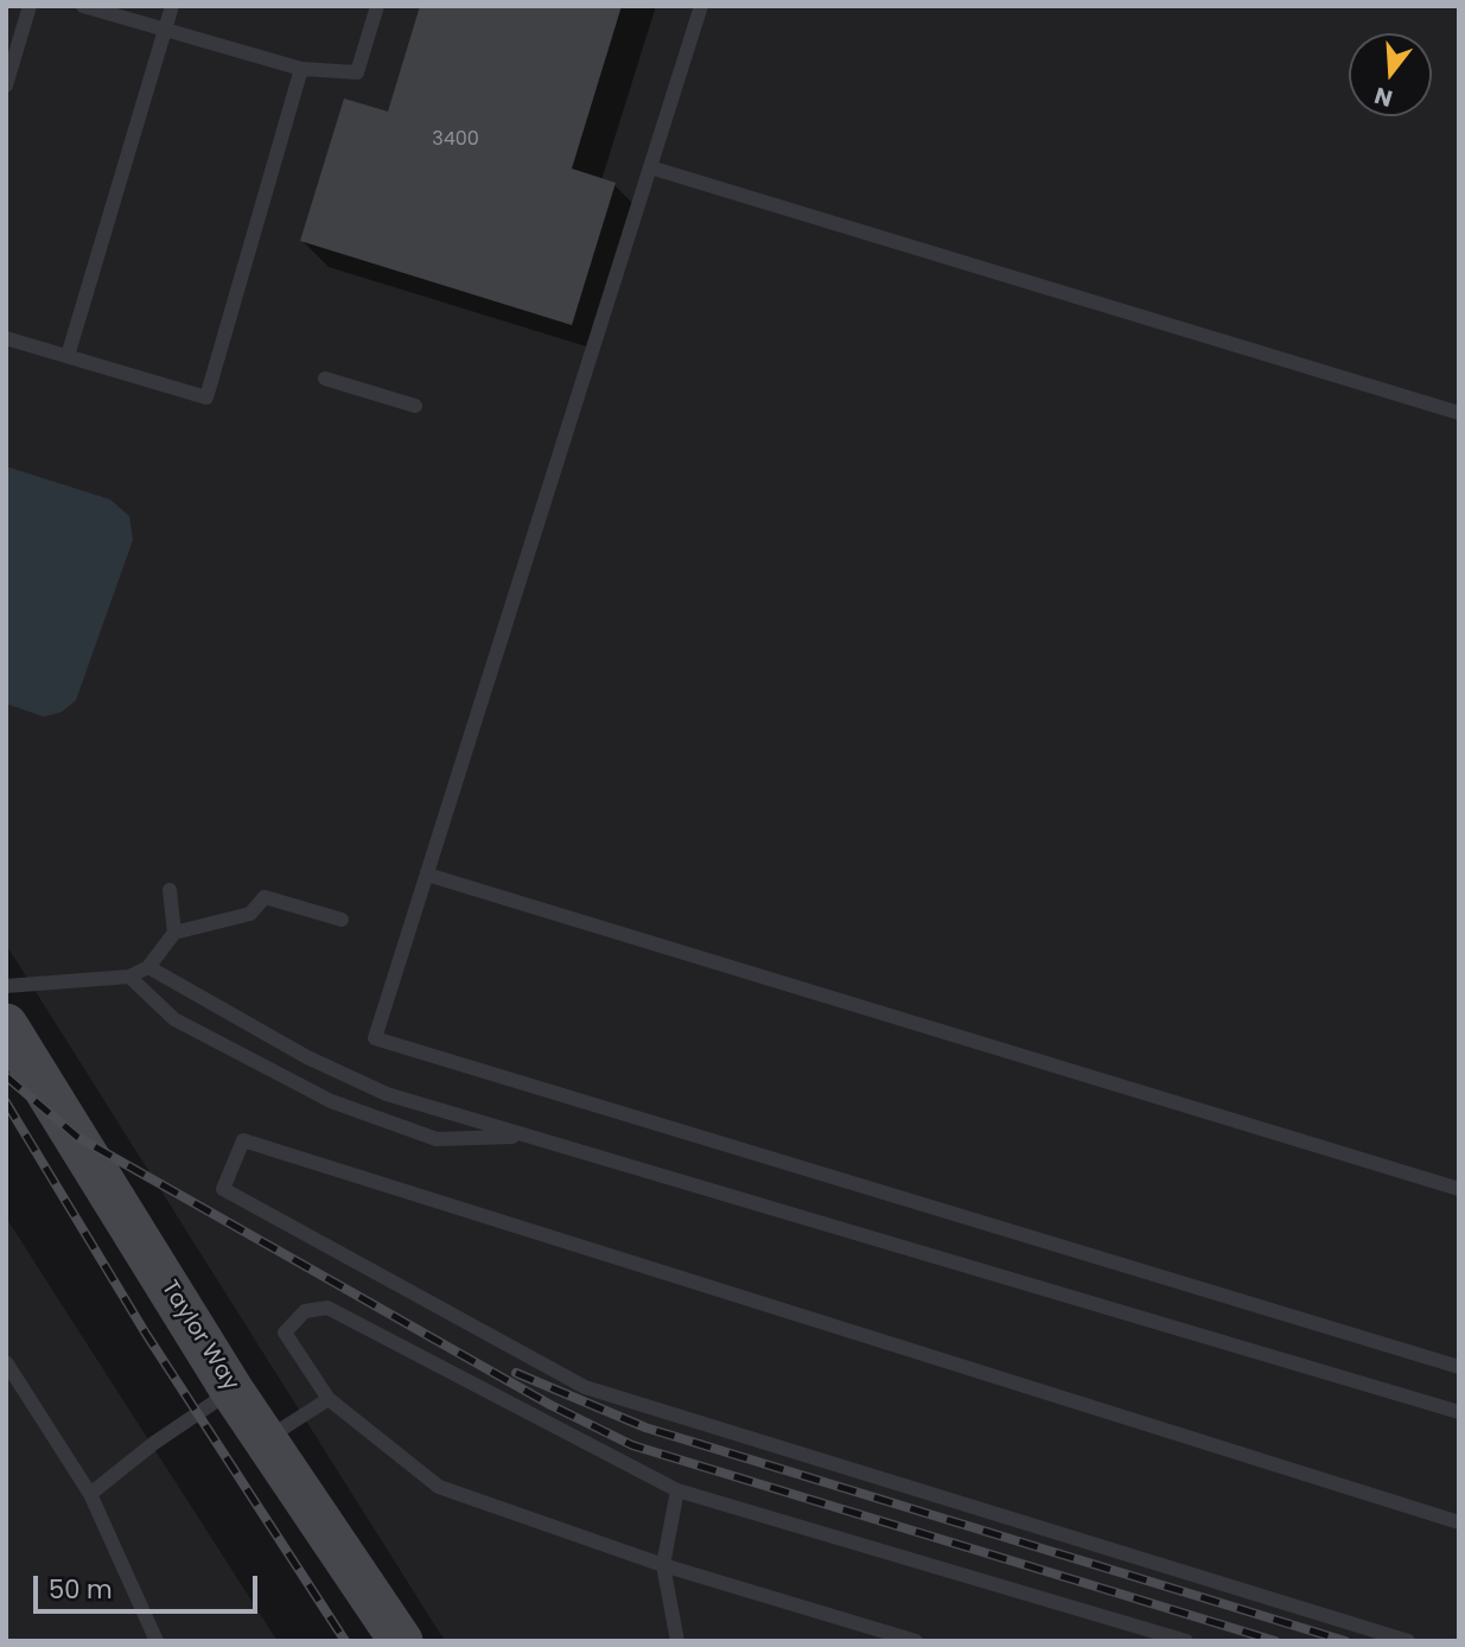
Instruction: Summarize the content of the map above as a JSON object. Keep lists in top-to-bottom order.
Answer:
{
  "streets": {
    "street": ["Taylor Way"]
  },
  "house_numbers": ["3400"],
  "scale_bar": "50 m",
  "north": "bottom"
}
